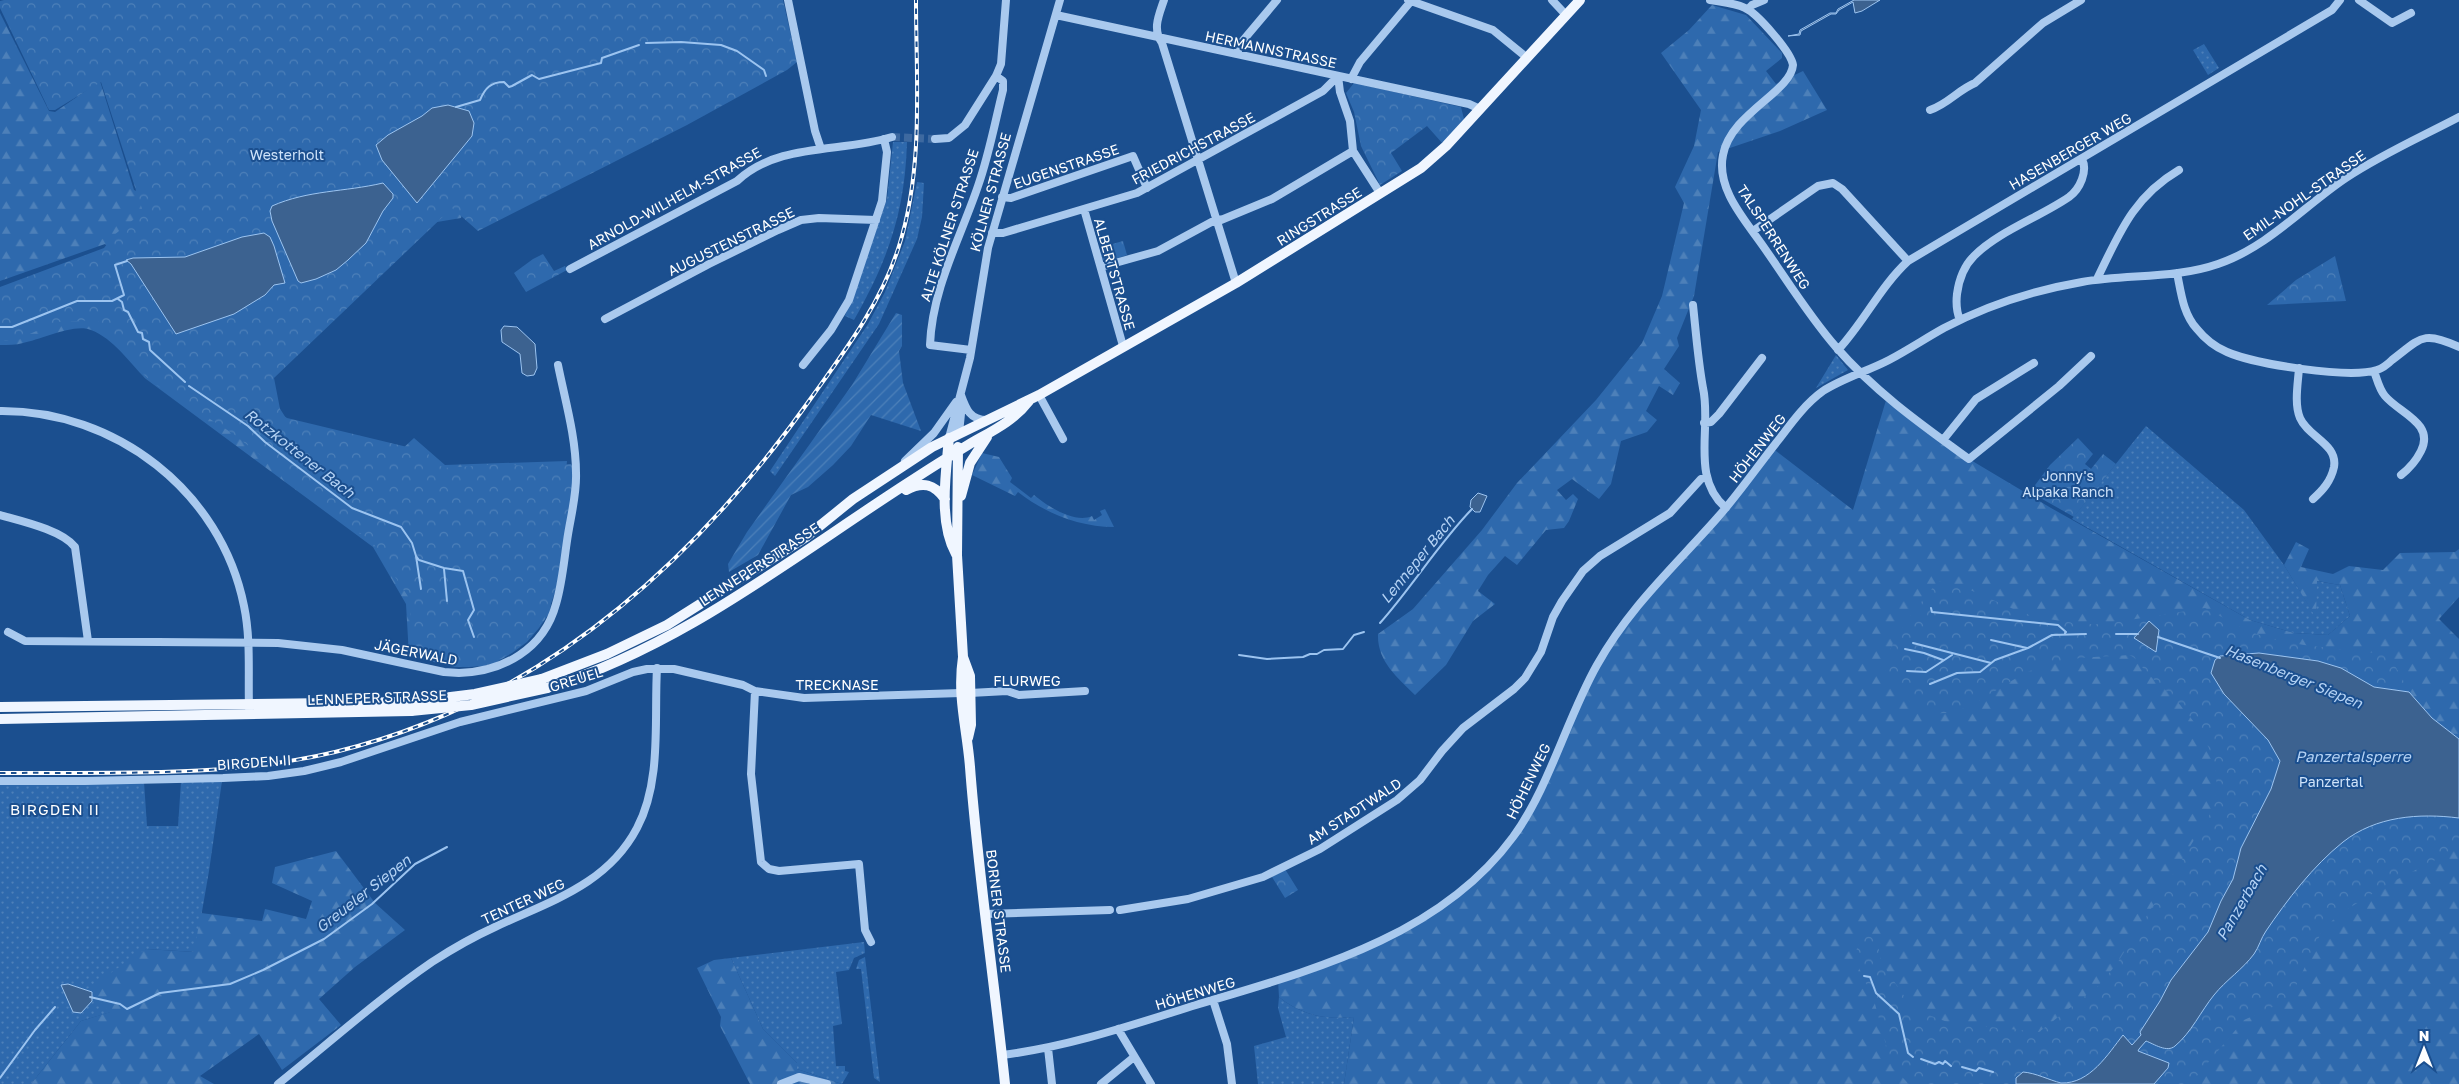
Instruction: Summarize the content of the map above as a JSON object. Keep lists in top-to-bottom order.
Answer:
{
  "streets": {
    "main road": [
      "KÖLNER STRASSE",
      "RINGSTRASSE",
      "LENNEPER STRASSE",
      "BORNER STRASSE"
    ],
    "street": [
      "HERMANNSTRASSE",
      "FRIEDRICHSTRASSE",
      "HASENBERGER WEG",
      "EUGENSTRASSE",
      "EMIL-NOHL-STRASSE",
      "ARNOLD-WILHELM-STRASSE",
      "ALTE KÖLNER STRASSE",
      "TALSPERRENWEG",
      "AUGUSTENSTRASSE",
      "ALBERTSTRASSE",
      "HÖHENWEG",
      "JÄGERWALD",
      "GREUEL",
      "FLURWEG",
      "TRECKNASE",
      "BIRGDEN II",
      "AM STADTWALD",
      "TENTER WEG"
    ]
  },
  "crossings": [
    ["HERMANNSTRASSE", "FRIEDRICHSTRASSE"],
    ["HERMANNSTRASSE", "KÖLNER STRASSE"],
    ["HERMANNSTRASSE", "RINGSTRASSE"],
    ["FRIEDRICHSTRASSE", "EUGENSTRASSE"],
    ["FRIEDRICHSTRASSE", "KÖLNER STRASSE"],
    ["FRIEDRICHSTRASSE", "ALBERTSTRASSE"],
    ["HASENBERGER WEG", "TALSPERRENWEG"],
    ["EUGENSTRASSE", "KÖLNER STRASSE"],
    ["KÖLNER STRASSE", "RINGSTRASSE"],
    ["KÖLNER STRASSE", "ALTE KÖLNER STRASSE"],
    ["KÖLNER STRASSE", "LENNEPER STRASSE"],
    ["KÖLNER STRASSE", "BORNER STRASSE"],
    ["EMIL-NOHL-STRASSE", "TALSPERRENWEG"],
    ["EMIL-NOHL-STRASSE", "HÖHENWEG"],
    ["ARNOLD-WILHELM-STRASSE", "AUGUSTENSTRASSE"],
    ["RINGSTRASSE", "ALBERTSTRASSE"],
    ["RINGSTRASSE", "LENNEPER STRASSE"],
    ["RINGSTRASSE", "BORNER STRASSE"],
    ["TALSPERRENWEG", "HÖHENWEG"],
    ["HÖHENWEG", "BORNER STRASSE"],
    ["LENNEPER STRASSE", "BORNER STRASSE"],
    ["GREUEL", "TRECKNASE"],
    ["GREUEL", "BIRGDEN II"],
    ["GREUEL", "TENTER WEG"],
    ["FLURWEG", "TRECKNASE"],
    ["FLURWEG", "BORNER STRASSE"],
    ["TRECKNASE", "TENTER WEG"],
    ["TRECKNASE", "BORNER STRASSE"]
  ],
  "districts": ["BIRGDEN II"],
  "water": [
    "Rotzkottener Bach",
    "Lenneper Bach",
    "Hasenberger Siepen",
    "Panzertalsperre",
    "Greueler Siepen",
    "Panzerbach"
  ],
  "parks": ["Westerholt", "Jonny's Alpaka Ranch", "Panzertal"],
  "north": "top"
}
